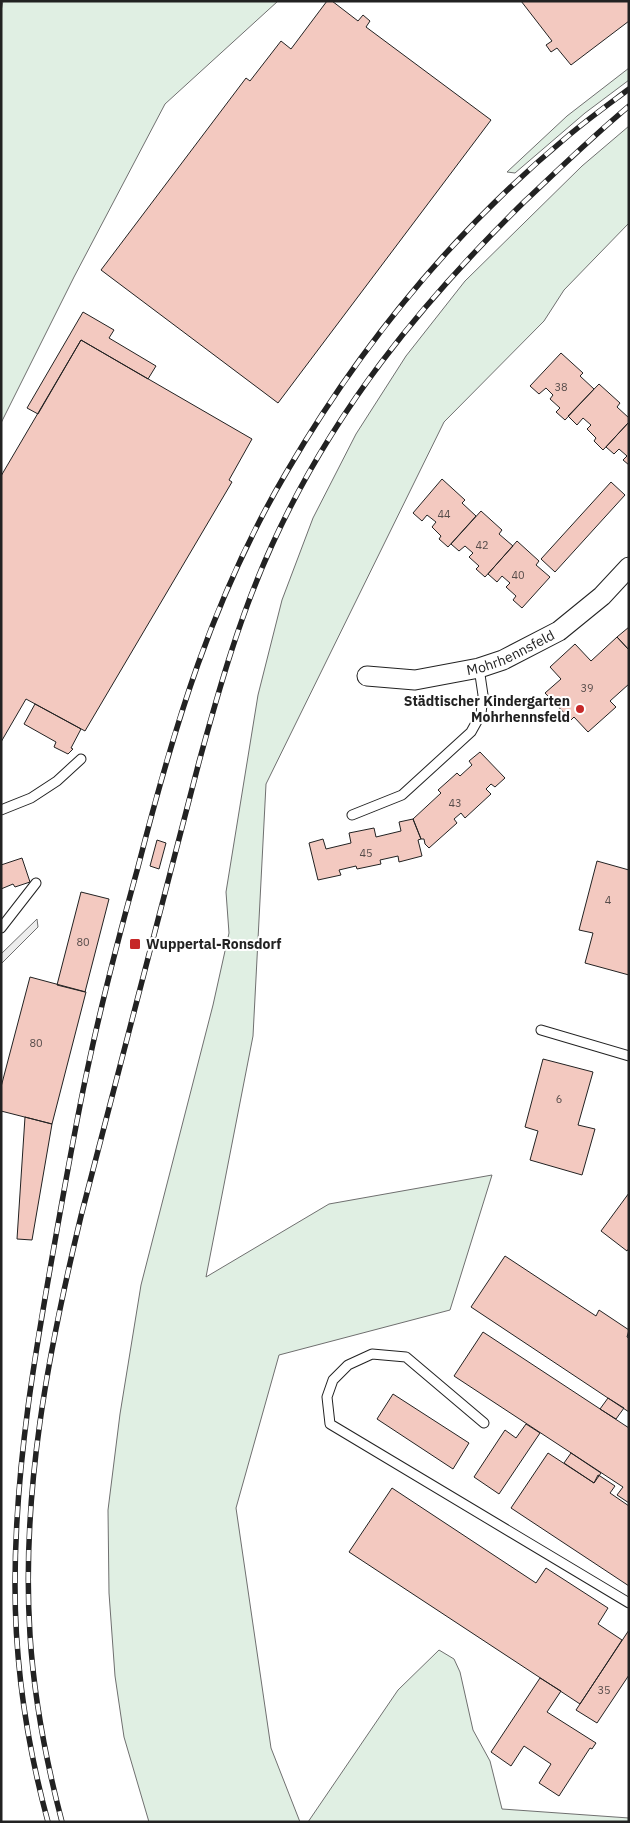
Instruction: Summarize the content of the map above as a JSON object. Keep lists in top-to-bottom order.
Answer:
{
  "streets": {
    "street": ["Mohrhennsfeld"]
  },
  "places": {
    "other": ["Städtischer Kindergarten Mohrhennsfeld"],
    "transit": ["Wuppertal-Ronsdorf"]
  },
  "house_numbers": [
    "38",
    "44",
    "42",
    "40",
    "39",
    "43",
    "45",
    "4",
    "80",
    "80",
    "6",
    "35"
  ]
}
